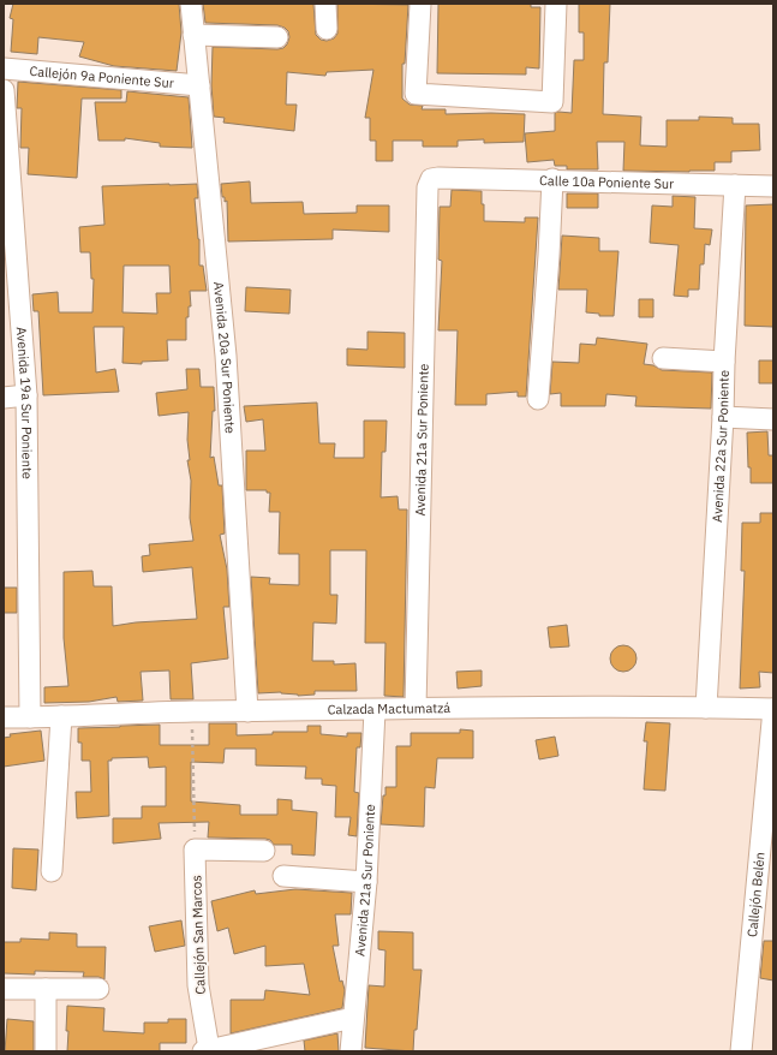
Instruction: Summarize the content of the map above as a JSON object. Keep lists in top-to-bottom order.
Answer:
{
  "streets": {
    "street": [
      "Callejón 9a Poniente Sur",
      "Calle 10a Poniente Sur",
      "Avenida 20a Sur Poniente",
      "Avenida 19a Sur Poniente",
      "Avenida 21a Sur Poniente",
      "Avenida 22a Sur Poniente",
      "Calzada Mactumatzá",
      "Callejón Belén",
      "Callejón San Marcos"
    ]
  },
  "crossings": [
    ["Callejón 9a Poniente Sur", "Avenida 20a Sur Poniente"],
    ["Calle 10a Poniente Sur", "Avenida 21a Sur Poniente"],
    ["Calle 10a Poniente Sur", "Avenida 22a Sur Poniente"],
    ["Avenida 20a Sur Poniente", "Calzada Mactumatzá"],
    ["Avenida 19a Sur Poniente", "Calzada Mactumatzá"],
    ["Avenida 21a Sur Poniente", "Calzada Mactumatzá"],
    ["Avenida 22a Sur Poniente", "Calzada Mactumatzá"],
    ["Calzada Mactumatzá", "Callejón Belén"]
  ]
}
